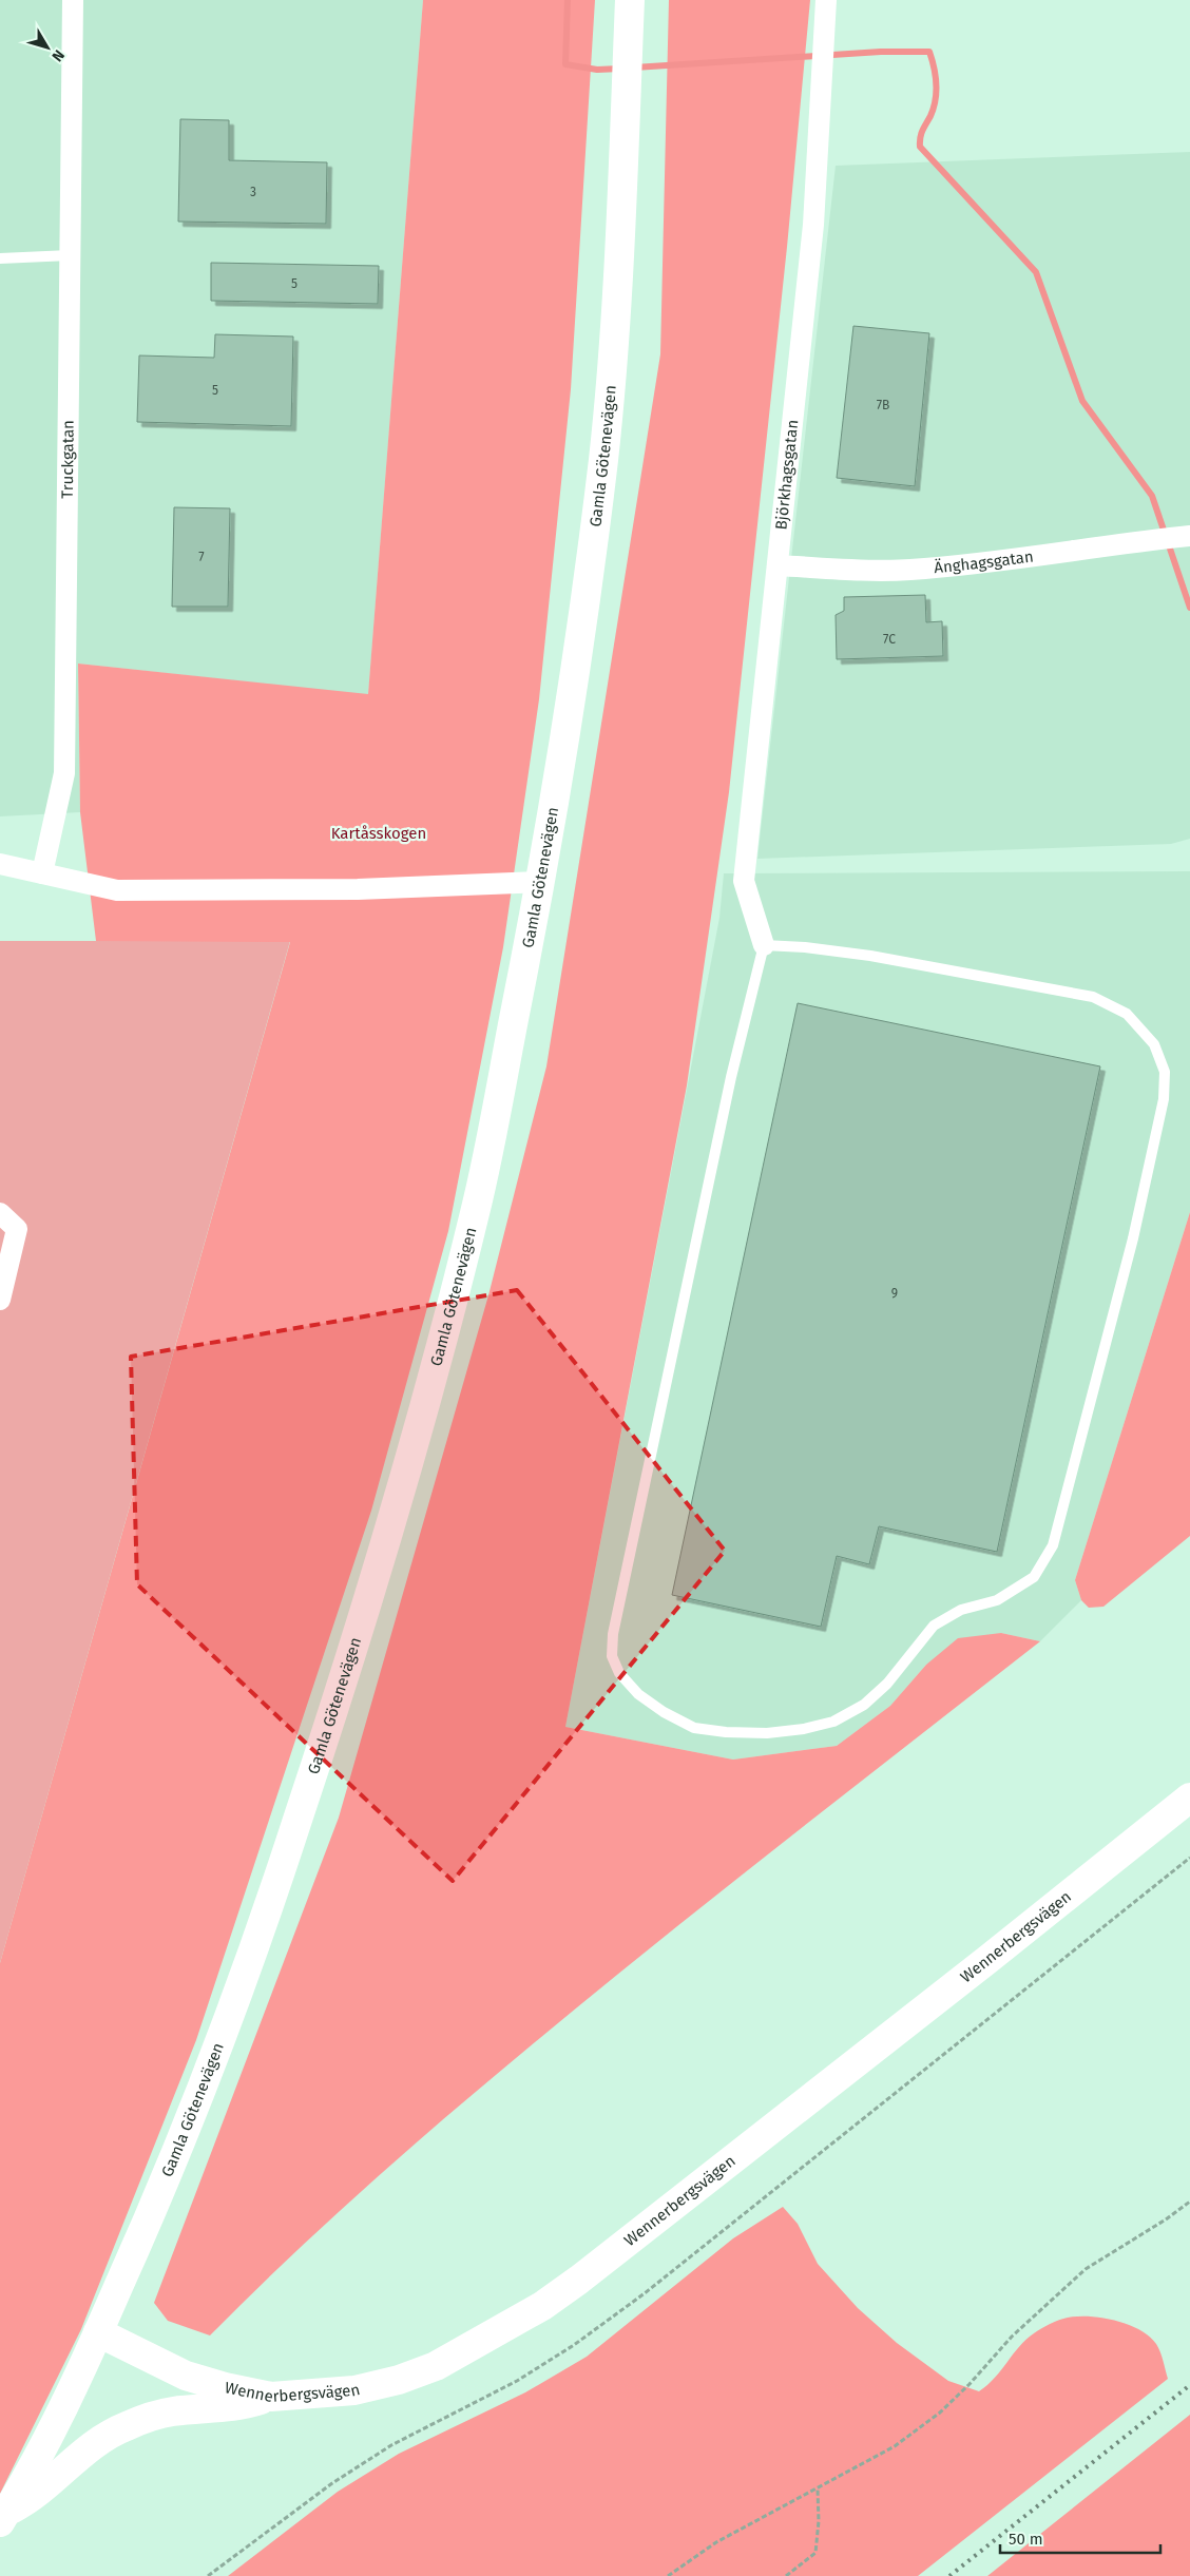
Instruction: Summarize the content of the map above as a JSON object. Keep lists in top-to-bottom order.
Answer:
{
  "streets": {
    "street": [
      "Gamla Götenevägen",
      "Truckgatan",
      "Björkhagsgatan",
      "Änghagsgatan",
      "Wennerbergsvägen"
    ]
  },
  "crossings": [
    ["Gamla Götenevägen", "Wennerbergsvägen"],
    ["Björkhagsgatan", "Änghagsgatan"]
  ],
  "parks": ["Kartåsskogen"],
  "house_numbers": [
    "3",
    "5",
    "5",
    "7B",
    "7",
    "7C",
    "9"
  ],
  "scale_bar": "50 m",
  "north": "bottom right"
}
